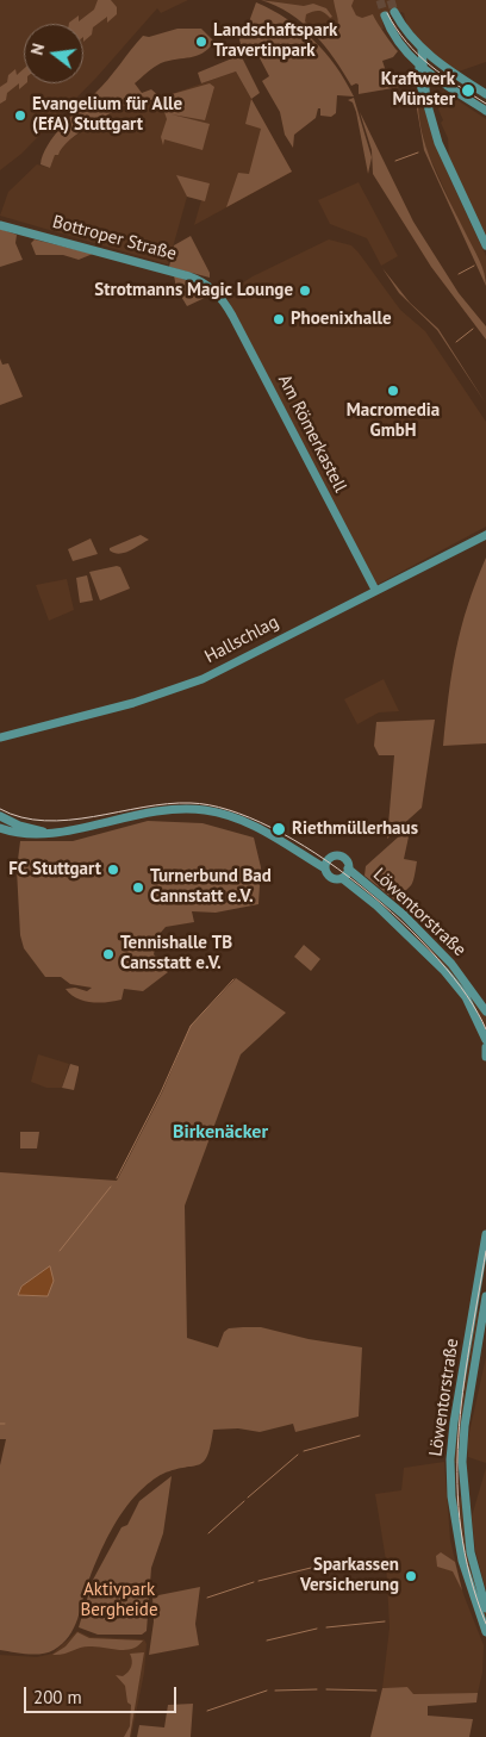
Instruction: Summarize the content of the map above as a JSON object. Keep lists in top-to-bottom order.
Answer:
{
  "streets": {
    "main road": [
      "Bottroper Straße",
      "Am Römerkastell",
      "Hallschlag",
      "Löwentorstraße"
    ]
  },
  "crossings": [
    ["Bottroper Straße", "Am Römerkastell"],
    ["Am Römerkastell", "Hallschlag"]
  ],
  "districts": ["Birkenäcker"],
  "parks": ["Aktivpark Bergheide"],
  "places": [
    "Landschaftspark Travertinpark",
    "Kraftwerk Münster",
    "Evangelium für Alle (EfA) Stuttgart",
    "Strotmanns Magic Lounge",
    "Phoenixhalle",
    "Macromedia GmbH",
    "Riethmüllerhaus",
    "FC Stuttgart",
    "Turnerbund Bad Cannstatt e.V.",
    "Tennishalle TB Cansstatt e.V.",
    "Sparkassen Versicherung"
  ],
  "scale_bar": "200 m",
  "north": "left"
}
